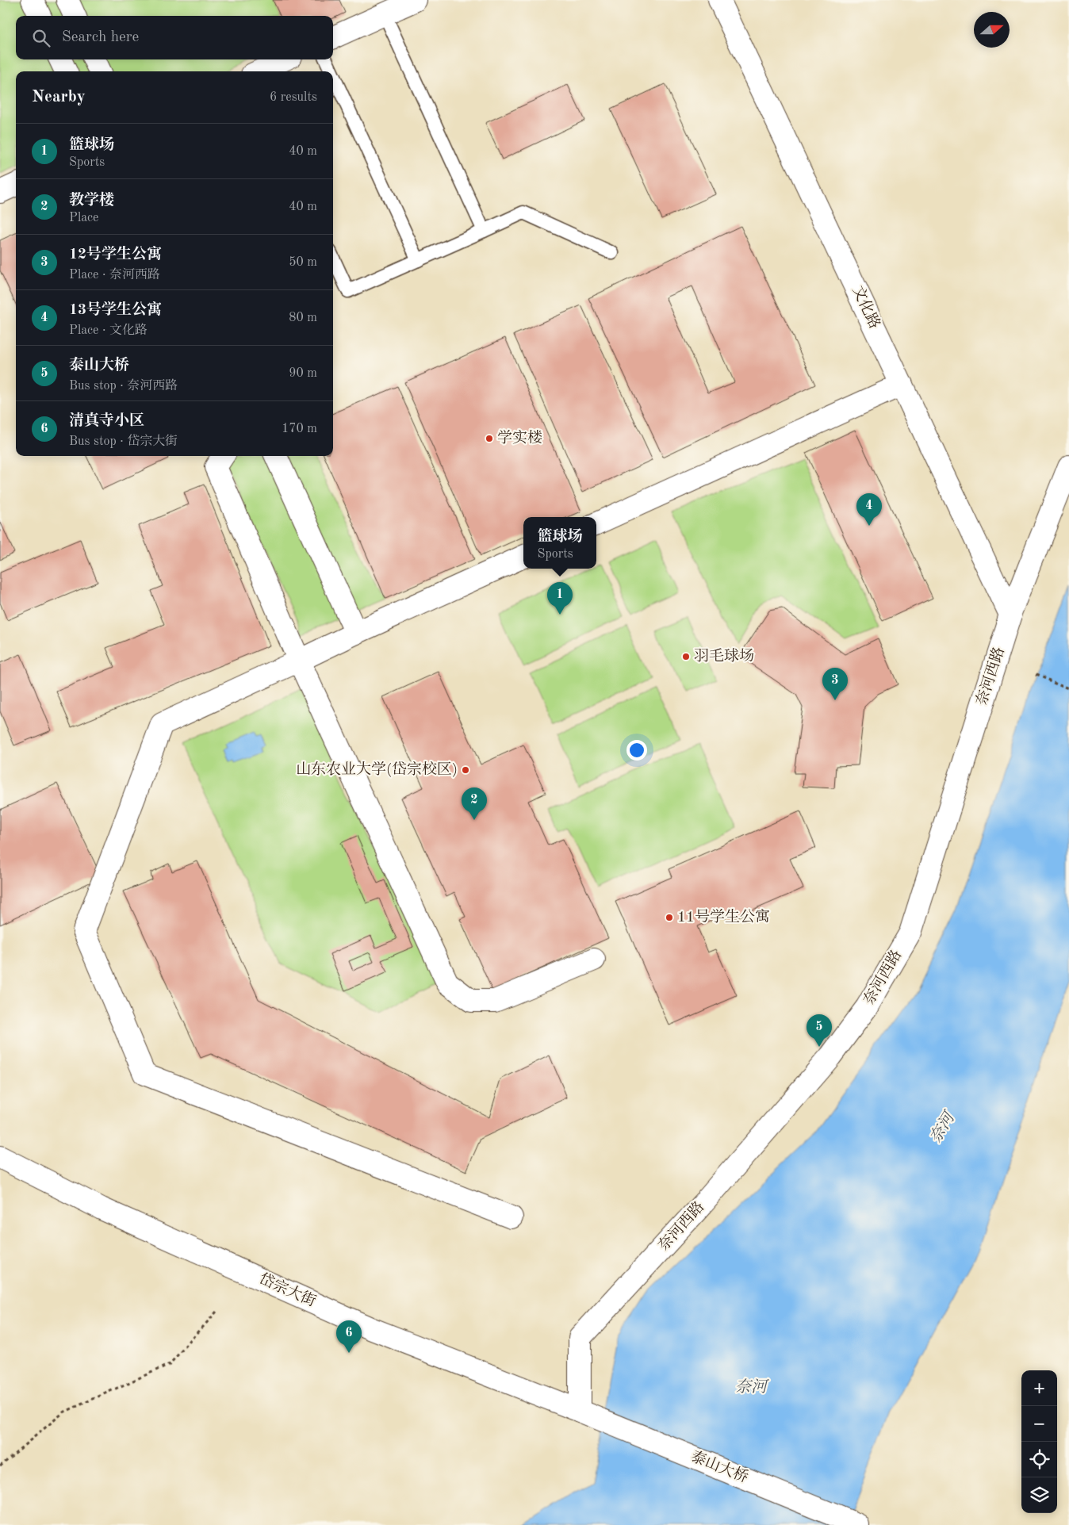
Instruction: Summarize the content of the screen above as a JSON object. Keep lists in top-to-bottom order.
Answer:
{
  "streets": {
    "street": [
      "文化路",
      "奈河西路",
      "岱宗大街",
      "泰山大桥"
    ]
  },
  "crossings": [
    ["文化路", "奈河西路"],
    ["奈河西路", "岱宗大街"],
    ["奈河西路", "泰山大桥"],
    ["岱宗大街", "泰山大桥"]
  ],
  "water": ["奈河"],
  "places": [
    "学实楼",
    "羽毛球场",
    "山东农业大学(岱宗校区)",
    "11号学生公寓"
  ],
  "north": "right",
  "page": {
    "search": "Search here",
    "heading": ["Nearby", "6 results"],
    "list": [
      {
        "mark": "1",
        "name": "篮球场",
        "note": "Sports",
        "value": "40 m"
      },
      {
        "mark": "2",
        "name": "教学楼",
        "note": "Place",
        "value": "40 m"
      },
      {
        "mark": "3",
        "name": "12号学生公寓",
        "note": "Place · 奈河西路",
        "value": "50 m"
      },
      {
        "mark": "4",
        "name": "13号学生公寓",
        "note": "Place · 文化路",
        "value": "80 m"
      },
      {
        "mark": "5",
        "name": "泰山大桥",
        "note": "Bus stop · 奈河西路",
        "value": "90 m"
      },
      {
        "mark": "6",
        "name": "清真寺小区",
        "note": "Bus stop · 岱宗大街",
        "value": "170 m"
      }
    ],
    "pins": [
      "4",
      "1",
      "3",
      "2",
      "5",
      "6"
    ],
    "popup": ["篮球场", "Sports"],
    "map_buttons": ["+", "−"]
  }
}
